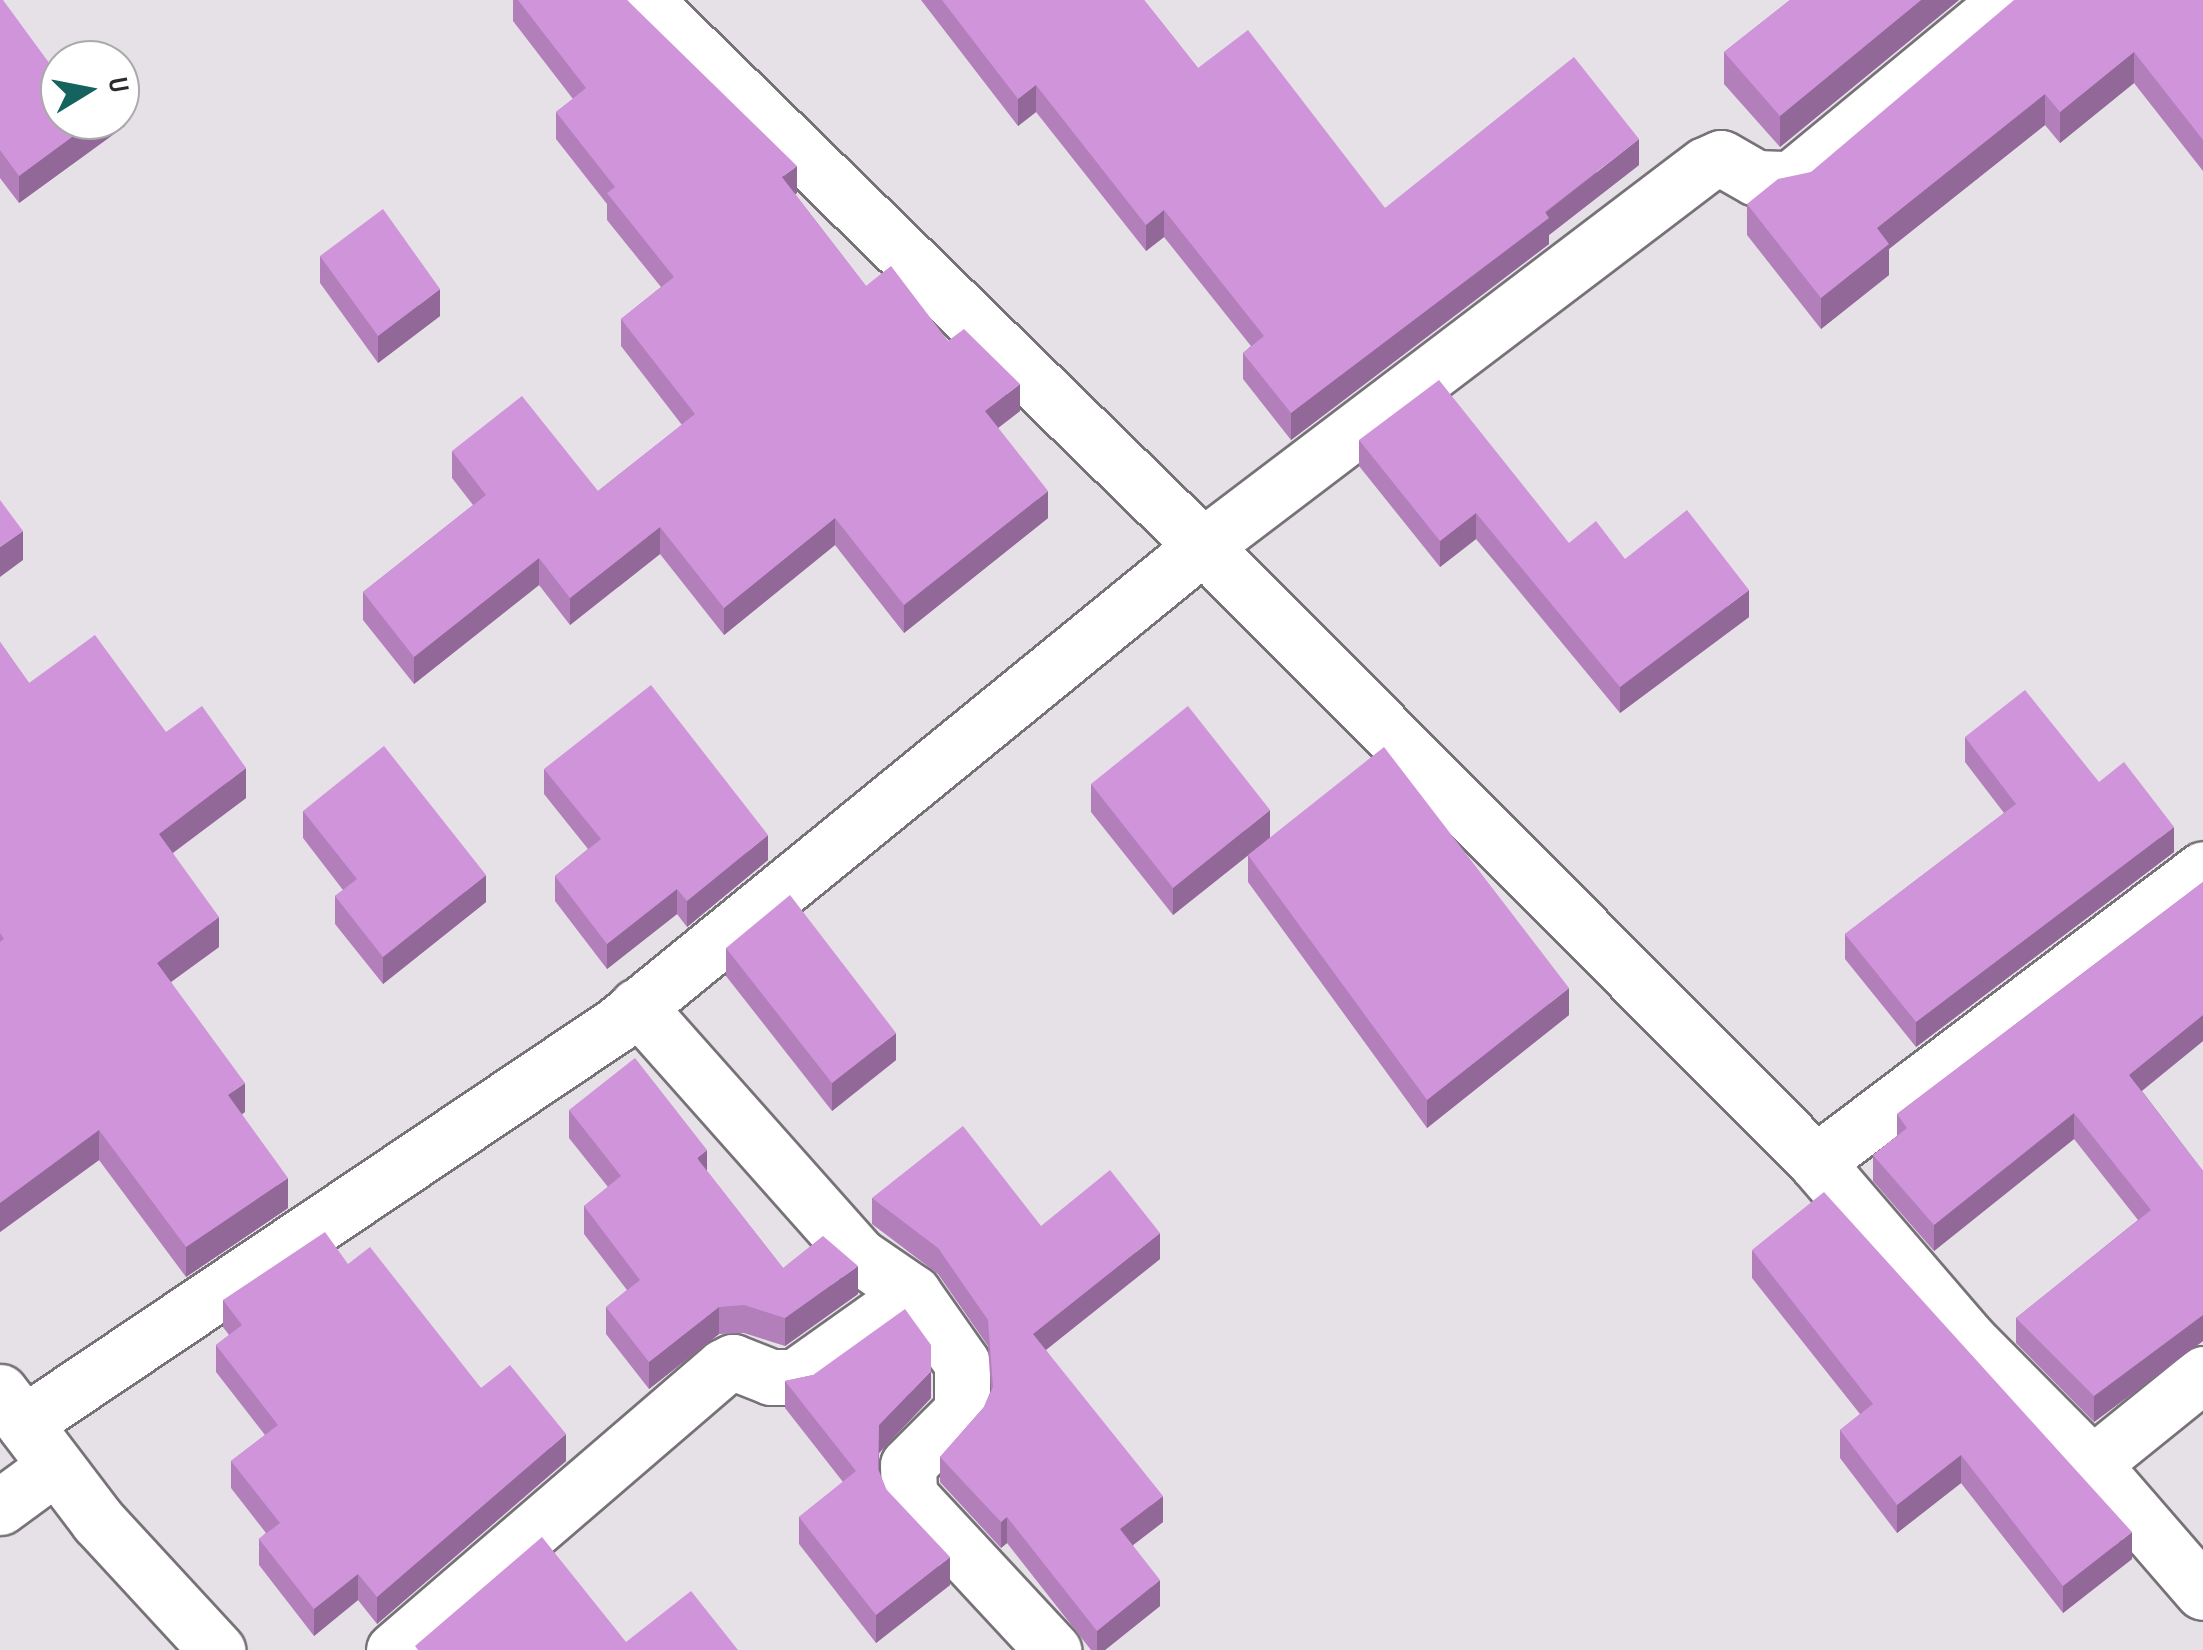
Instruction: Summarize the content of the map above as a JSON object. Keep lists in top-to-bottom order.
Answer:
{
  "north": "right"
}
